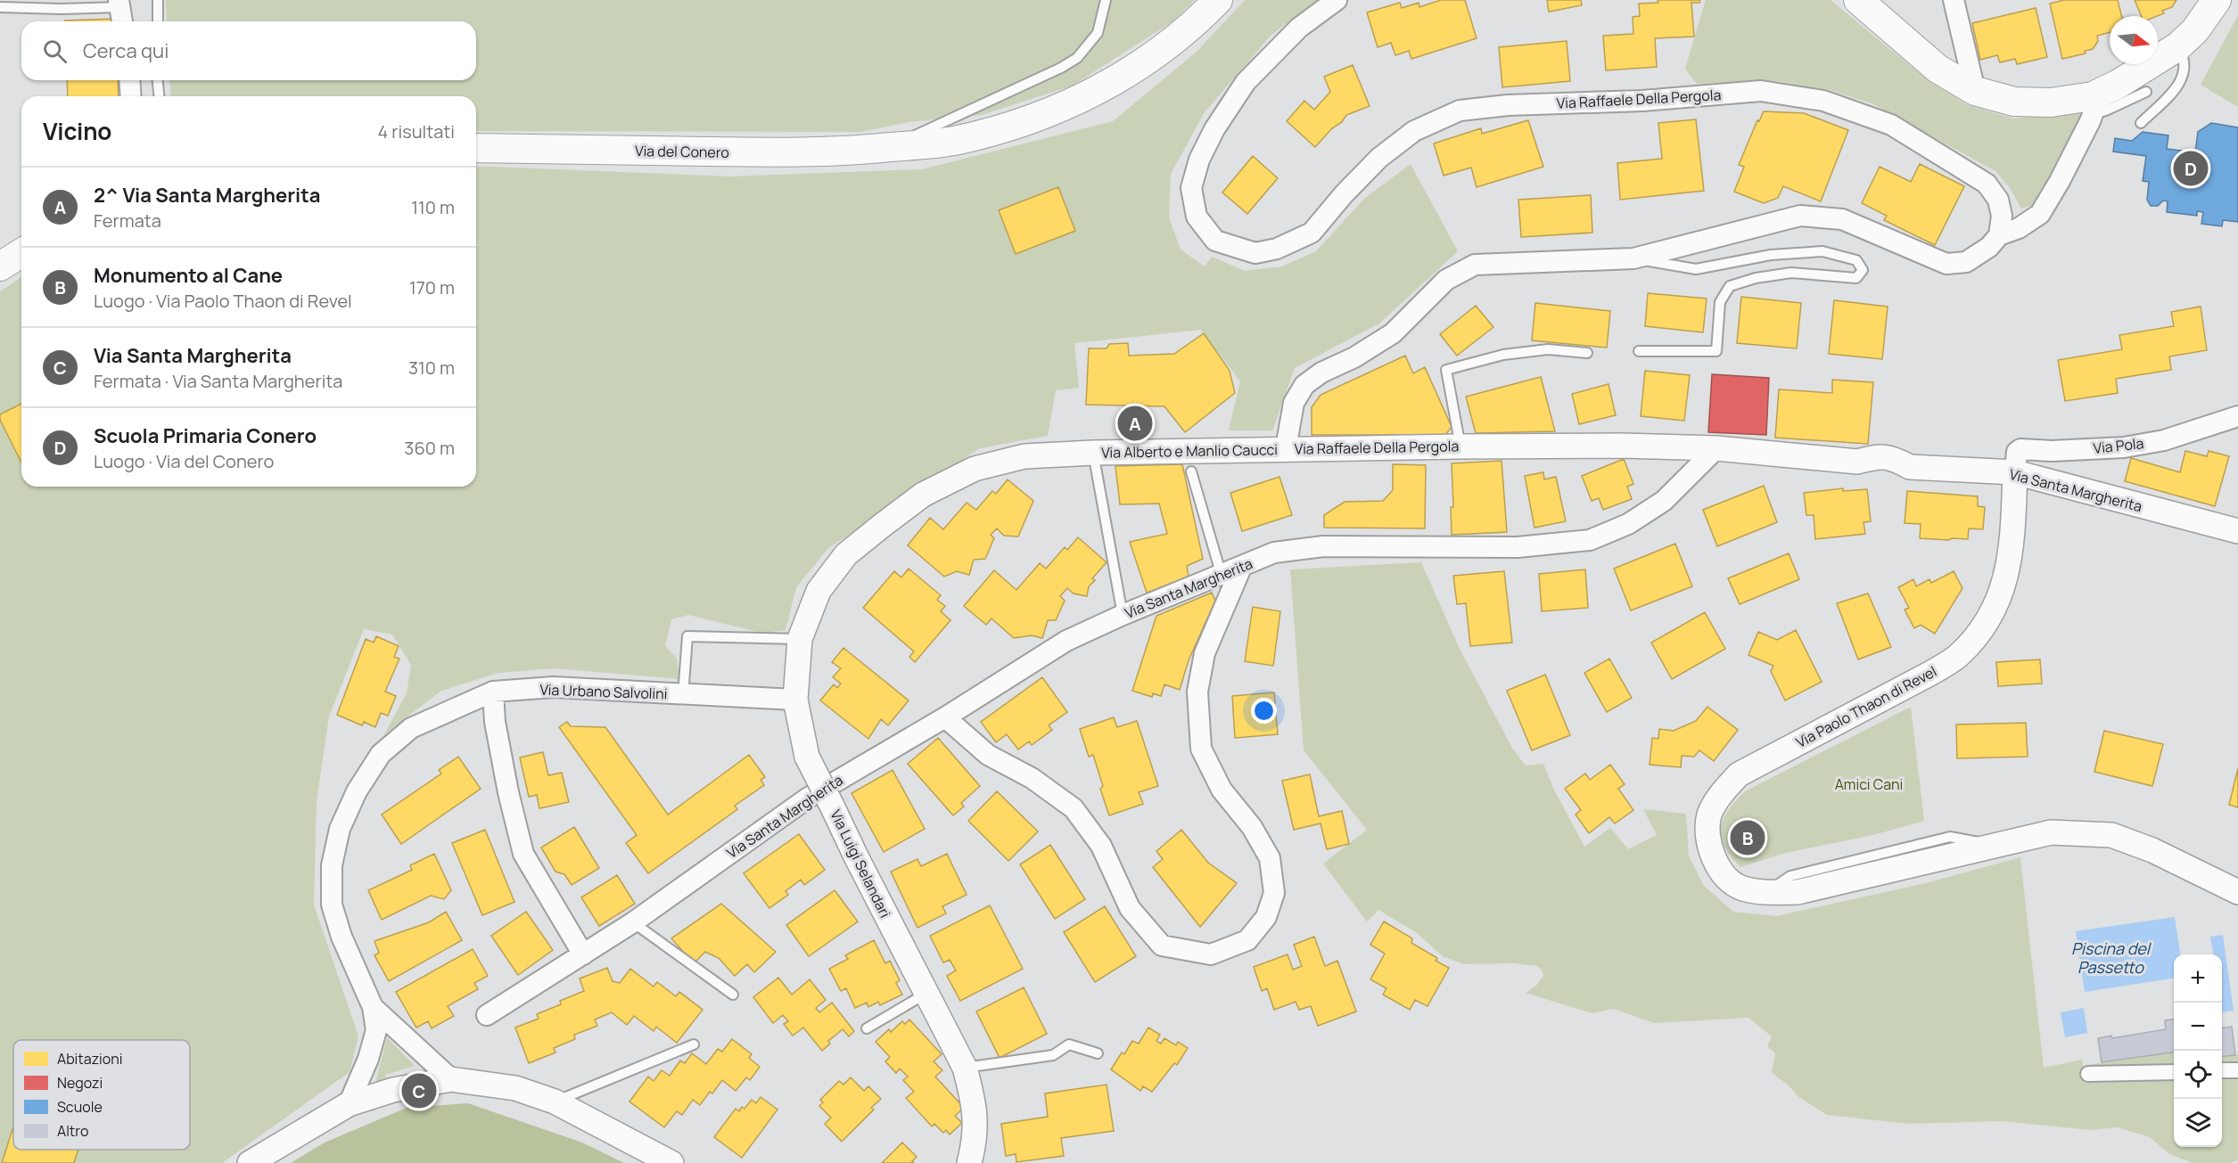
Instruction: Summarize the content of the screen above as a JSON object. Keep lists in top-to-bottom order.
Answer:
{
  "streets": {
    "main road": ["Via del Conero"],
    "street": [
      "Via Raffaele Della Pergola",
      "Via Pola",
      "Via Alberto e Manlio Caucci",
      "Via Santa Margherita",
      "Via Urbano Salvolini",
      "Via Paolo Thaon di Revel",
      "Via Luigi Selandari"
    ]
  },
  "crossings": [
    ["Via Raffaele Della Pergola", "Via Alberto e Manlio Caucci"],
    ["Via Raffaele Della Pergola", "Via Santa Margherita"],
    ["Via Pola", "Via Santa Margherita"],
    ["Via Pola", "Via Paolo Thaon di Revel"],
    ["Via Alberto e Manlio Caucci", "Via Santa Margherita"],
    ["Via Alberto e Manlio Caucci", "Via Urbano Salvolini"],
    ["Via Alberto e Manlio Caucci", "Via Luigi Selandari"],
    ["Via Santa Margherita", "Via Paolo Thaon di Revel"],
    ["Via Urbano Salvolini", "Via Luigi Selandari"]
  ],
  "water": ["Piscina del Passetto"],
  "parks": ["Amici Cani"],
  "legend": [
    "Abitazioni",
    "Negozi",
    "Scuole",
    "Altro"
  ],
  "north": "right",
  "page": {
    "search": "Cerca qui",
    "heading": ["Vicino", "4 risultati"],
    "pins": [
      "D",
      "A",
      "B",
      "C"
    ],
    "list": [
      {
        "mark": "A",
        "name": "2^ Via Santa Margherita",
        "note": "Fermata",
        "value": "110 m"
      },
      {
        "mark": "B",
        "name": "Monumento al Cane",
        "note": "Luogo · Via Paolo Thaon di Revel",
        "value": "170 m"
      },
      {
        "mark": "C",
        "name": "Via Santa Margherita",
        "note": "Fermata · Via Santa Margherita",
        "value": "310 m"
      },
      {
        "mark": "D",
        "name": "Scuola Primaria Conero",
        "note": "Luogo · Via del Conero",
        "value": "360 m"
      }
    ],
    "map_buttons": ["+", "−"]
  }
}
